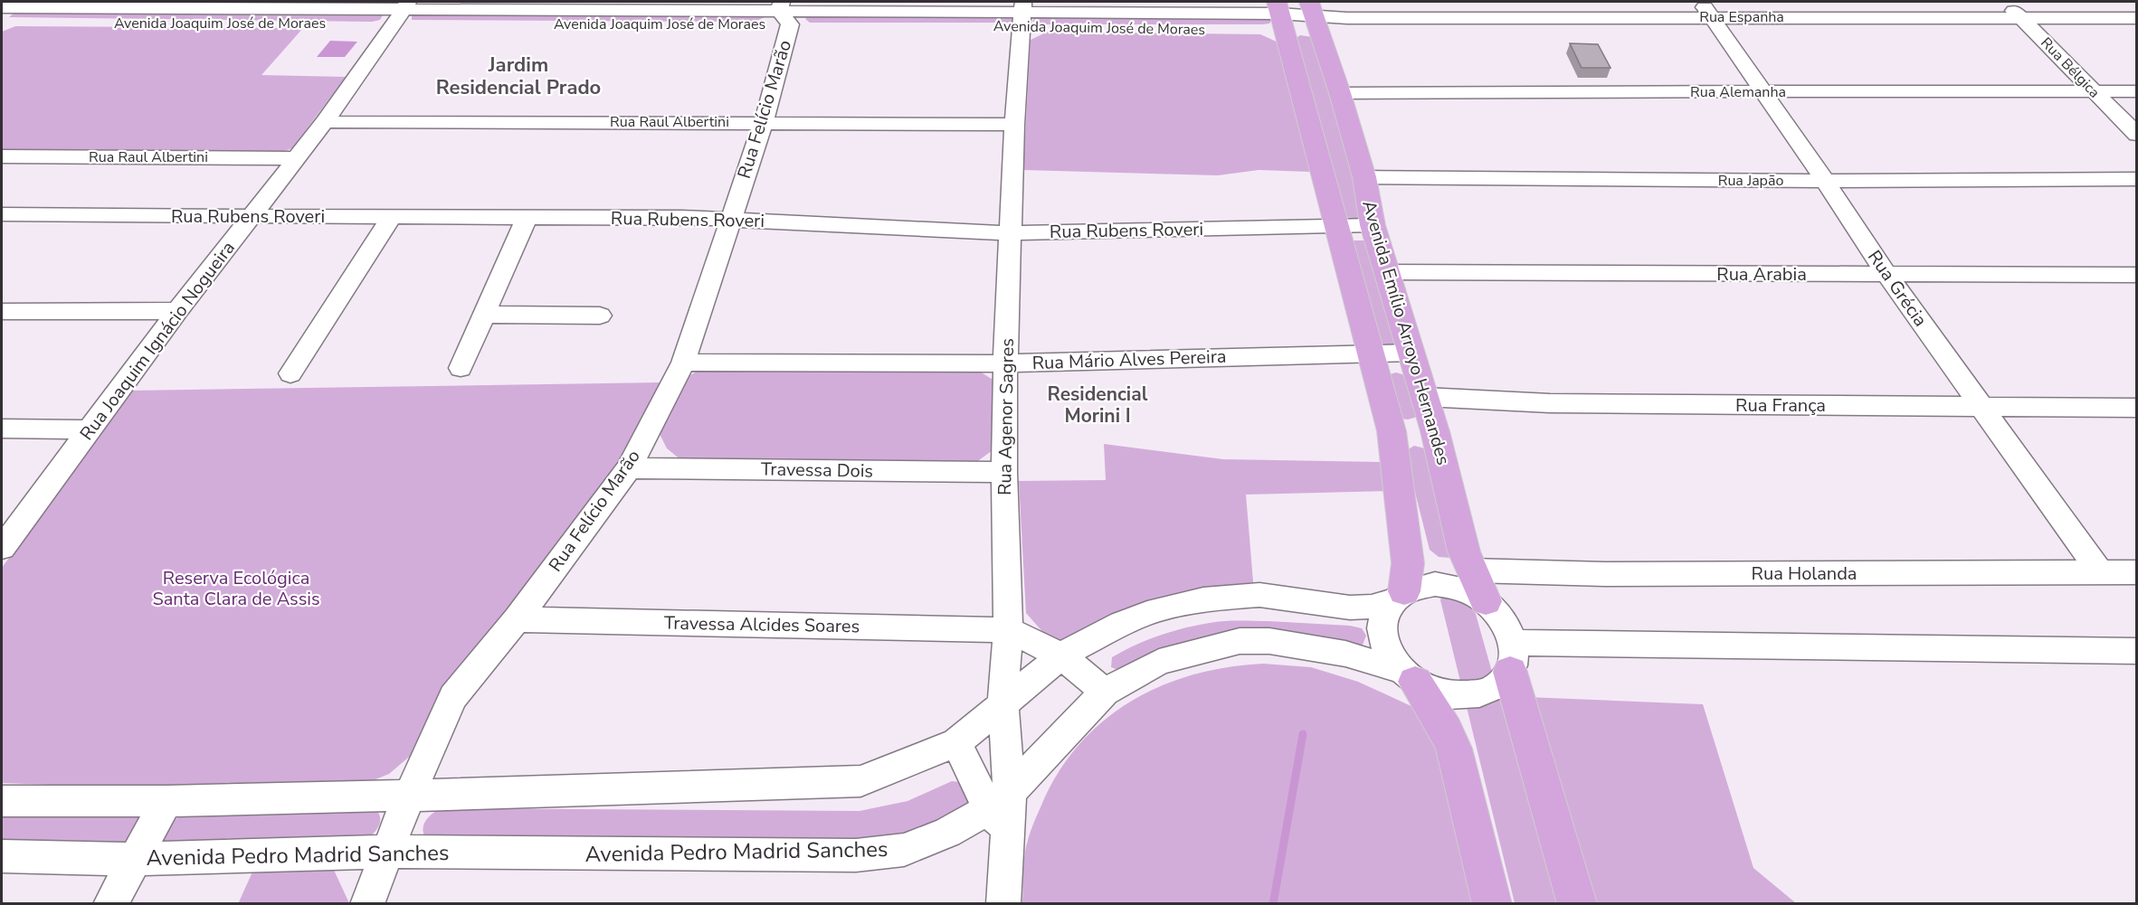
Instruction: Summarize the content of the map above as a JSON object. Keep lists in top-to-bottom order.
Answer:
{
  "streets": {
    "main road": ["Avenida Emílio Arroyo Hernandes"],
    "street": [
      "Rua Espanha",
      "Avenida Joaquim José de Moraes",
      "Rua Bélgica",
      "Rua Alemanha",
      "Rua Felício Marão",
      "Rua Raul Albertini",
      "Rua Japão",
      "Rua Rubens Roveri",
      "Rua Arabia",
      "Rua Grécia",
      "Rua Joaquim Ignácio Nogueira",
      "Rua Mário Alves Pereira",
      "Rua França",
      "Rua Agenor Sagres",
      "Travessa Dois",
      "Rua Holanda",
      "Travessa Alcides Soares",
      "Avenida Pedro Madrid Sanches"
    ]
  },
  "crossings": [
    ["Rua Espanha", "Avenida Joaquim José de Moraes"],
    ["Rua Espanha", "Rua Bélgica"],
    ["Rua Espanha", "Rua Grécia"],
    ["Rua Espanha", "Avenida Emílio Arroyo Hernandes"],
    ["Avenida Joaquim José de Moraes", "Rua Felício Marão"],
    ["Avenida Joaquim José de Moraes", "Avenida Emílio Arroyo Hernandes"],
    ["Avenida Joaquim José de Moraes", "Rua Joaquim Ignácio Nogueira"],
    ["Avenida Joaquim José de Moraes", "Rua Agenor Sagres"],
    ["Rua Bélgica", "Rua Alemanha"],
    ["Rua Alemanha", "Rua Grécia"],
    ["Rua Alemanha", "Avenida Emílio Arroyo Hernandes"],
    ["Rua Felício Marão", "Rua Raul Albertini"],
    ["Rua Felício Marão", "Rua Rubens Roveri"],
    ["Rua Felício Marão", "Rua Mário Alves Pereira"],
    ["Rua Felício Marão", "Travessa Dois"],
    ["Rua Felício Marão", "Travessa Alcides Soares"],
    ["Rua Felício Marão", "Avenida Pedro Madrid Sanches"],
    ["Rua Raul Albertini", "Rua Joaquim Ignácio Nogueira"],
    ["Rua Raul Albertini", "Rua Agenor Sagres"],
    ["Rua Japão", "Rua Grécia"],
    ["Rua Japão", "Avenida Emílio Arroyo Hernandes"],
    ["Rua Rubens Roveri", "Avenida Emílio Arroyo Hernandes"],
    ["Rua Rubens Roveri", "Rua Joaquim Ignácio Nogueira"],
    ["Rua Rubens Roveri", "Rua Agenor Sagres"],
    ["Rua Arabia", "Rua Grécia"],
    ["Rua Arabia", "Avenida Emílio Arroyo Hernandes"],
    ["Rua Grécia", "Rua França"],
    ["Rua Grécia", "Rua Holanda"],
    ["Avenida Emílio Arroyo Hernandes", "Rua Mário Alves Pereira"],
    ["Avenida Emílio Arroyo Hernandes", "Rua França"],
    ["Avenida Emílio Arroyo Hernandes", "Rua Holanda"],
    ["Avenida Emílio Arroyo Hernandes", "Avenida Pedro Madrid Sanches"],
    ["Rua Mário Alves Pereira", "Rua Agenor Sagres"],
    ["Rua Agenor Sagres", "Travessa Dois"],
    ["Rua Agenor Sagres", "Travessa Alcides Soares"],
    ["Rua Agenor Sagres", "Avenida Pedro Madrid Sanches"]
  ],
  "districts": ["Jardim Residencial Prado", "Residencial Morini I"],
  "parks": ["Reserva Ecológica Santa Clara de Assis"]
}
